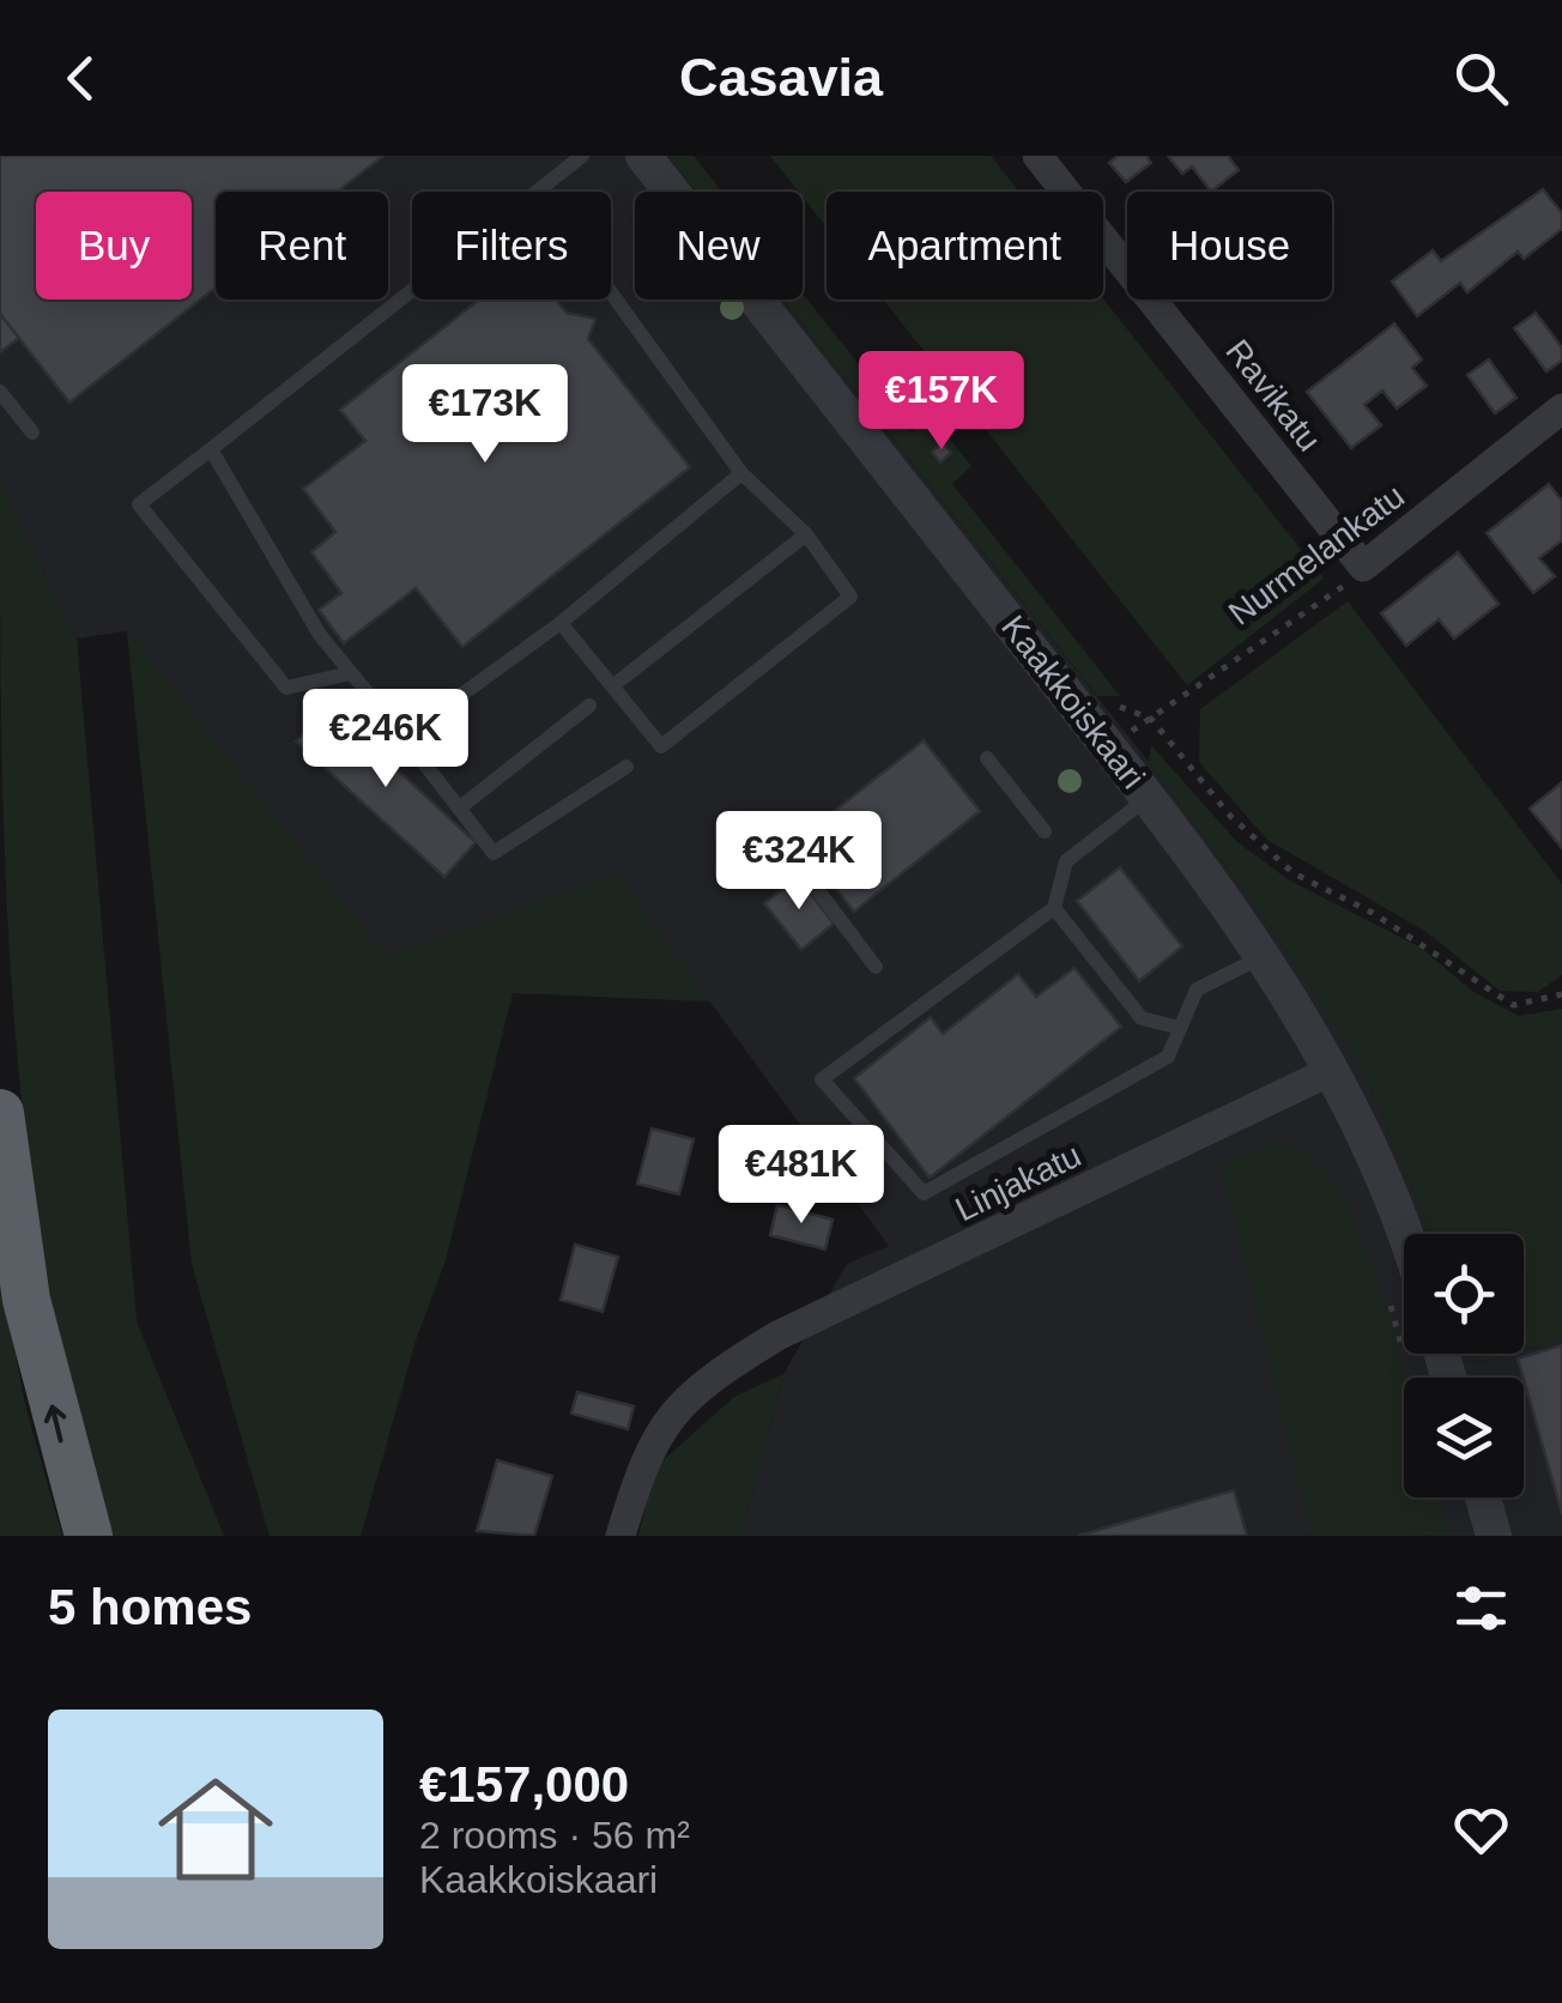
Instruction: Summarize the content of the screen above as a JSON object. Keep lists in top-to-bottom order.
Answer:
{
  "streets": {
    "street": [
      "Ravikatu",
      "Nurmelankatu",
      "Kaakkoiskaari",
      "Linjakatu"
    ]
  },
  "crossings": [
    ["Ravikatu", "Nurmelankatu"],
    ["Nurmelankatu", "Kaakkoiskaari"],
    ["Kaakkoiskaari", "Linjakatu"]
  ],
  "page": {
    "header": "Casavia",
    "chip": [
      "Buy",
      "Rent",
      "Filters",
      "New",
      "Apartment",
      "House"
    ],
    "price": [
      "€157K",
      "€173K",
      "€246K",
      "€324K",
      "€481K"
    ],
    "heading": "5 homes",
    "list": [
      {
        "name": "€157,000",
        "note": "2 rooms · 56 m² · Kaakkoiskaari"
      }
    ]
  }
}
